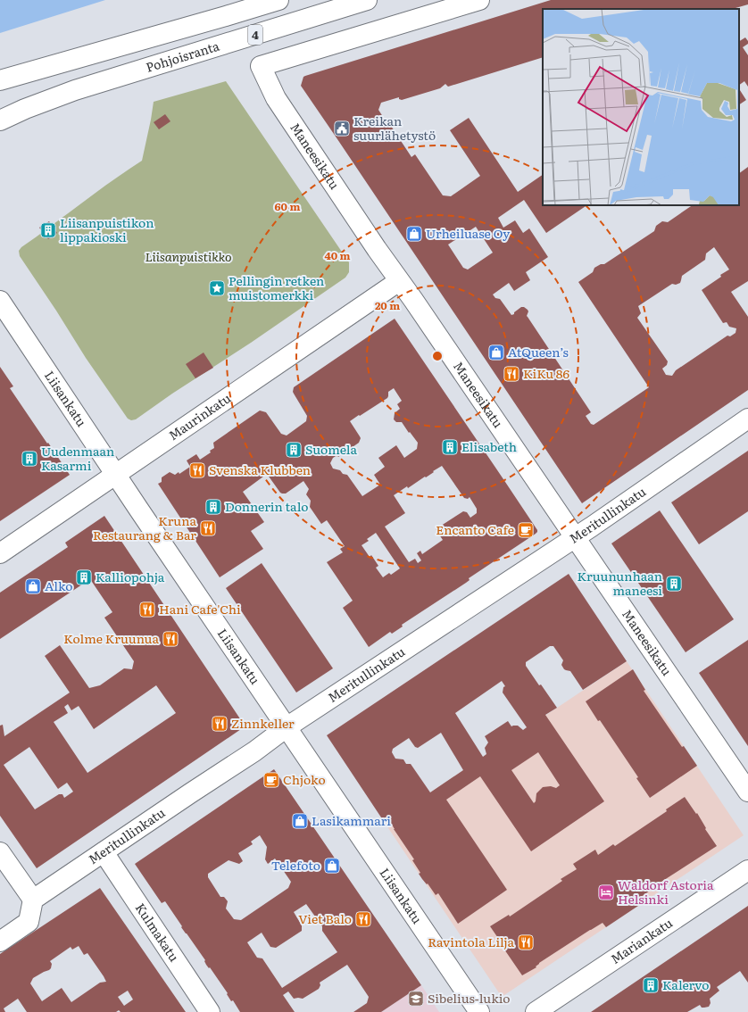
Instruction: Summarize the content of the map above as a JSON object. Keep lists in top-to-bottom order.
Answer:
{
  "streets": {
    "street": [
      "4",
      "Pohjoisranta",
      "Maneesikatu",
      "Liisankatu",
      "Maurinkatu",
      "Meritullinkatu",
      "Kulmakatu",
      "Mariankatu"
    ]
  },
  "crossings": [
    ["Maneesikatu", "Maurinkatu"],
    ["Maneesikatu", "Meritullinkatu"],
    ["Liisankatu", "Maurinkatu"],
    ["Liisankatu", "Meritullinkatu"],
    ["Meritullinkatu", "Kulmakatu"]
  ],
  "parks": ["Liisanpuistikko"],
  "places": {
    "public building": ["Kreikan suurlähetystö"],
    "building": [
      "Liisanpuistikon lippakioski",
      "Elisabeth",
      "Suomela",
      "Uudenmaan Kasarmi",
      "Donnerin talo",
      "Kalliopohja",
      "Kruununhaan maneesi",
      "Kalervo"
    ],
    "shop": [
      "Urheiluase Oy",
      "AtQueen’s",
      "Alko",
      "Lasikammari",
      "Telefoto"
    ],
    "place": ["Pellingin retken muistomerkki"],
    "restaurant": [
      "KiKu 86",
      "Svenska Klubben",
      "Kruna Restaurang & Bar",
      "Hani Cafe'Chi",
      "Kolme Kruunua",
      "Zinnkeller",
      "Viet Balo",
      "Ravintola Lilja"
    ],
    "cafe": ["Encanto Cafe", "Chjoko"],
    "hotel": ["Waldorf Astoria Helsinki"],
    "school or university": ["Sibelius-lukio"]
  },
  "rings": ["60 m", "40 m", "20 m"]
}
